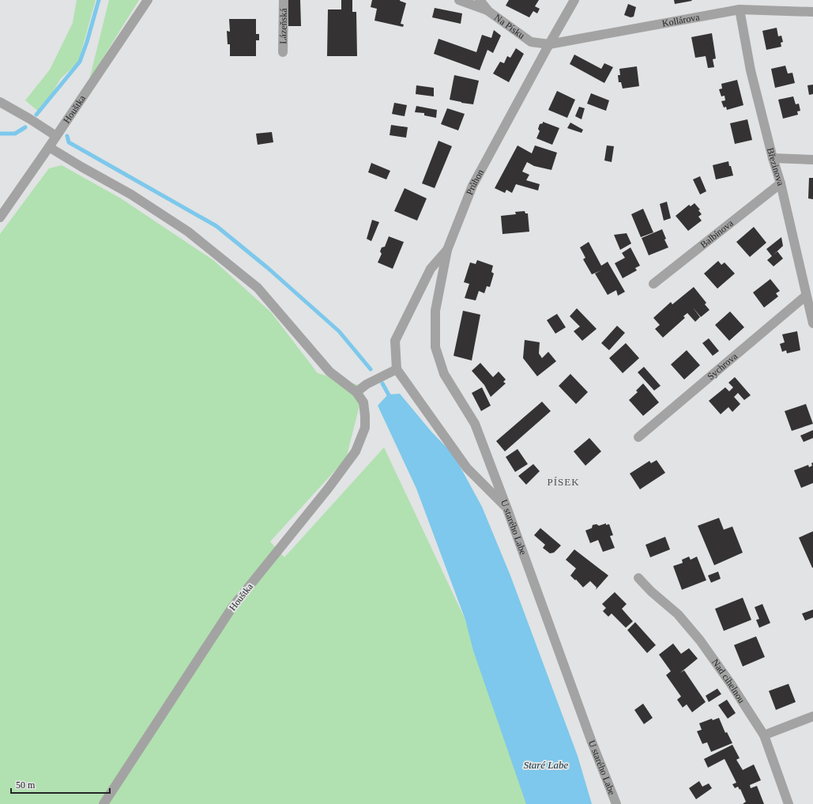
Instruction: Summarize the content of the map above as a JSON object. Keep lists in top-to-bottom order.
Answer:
{
  "streets": {
    "street": [
      "Kollárova",
      "Lázeňská",
      "Na Písku",
      "Houštka",
      "Březinova",
      "Průhon",
      "Balbínova",
      "Sychrova",
      "U starého Labe",
      "Nad cihelnou"
    ]
  },
  "crossings": [
    ["Kollárova", "Na Písku"],
    ["Kollárova", "Březinova"],
    ["Kollárova", "Průhon"],
    ["Na Písku", "Průhon"],
    ["Březinova", "Balbínova"],
    ["Březinova", "Sychrova"],
    ["Průhon", "U starého Labe"]
  ],
  "districts": ["PÍSEK"],
  "water": ["Staré Labe"],
  "scale_bar": "50 m"
}
